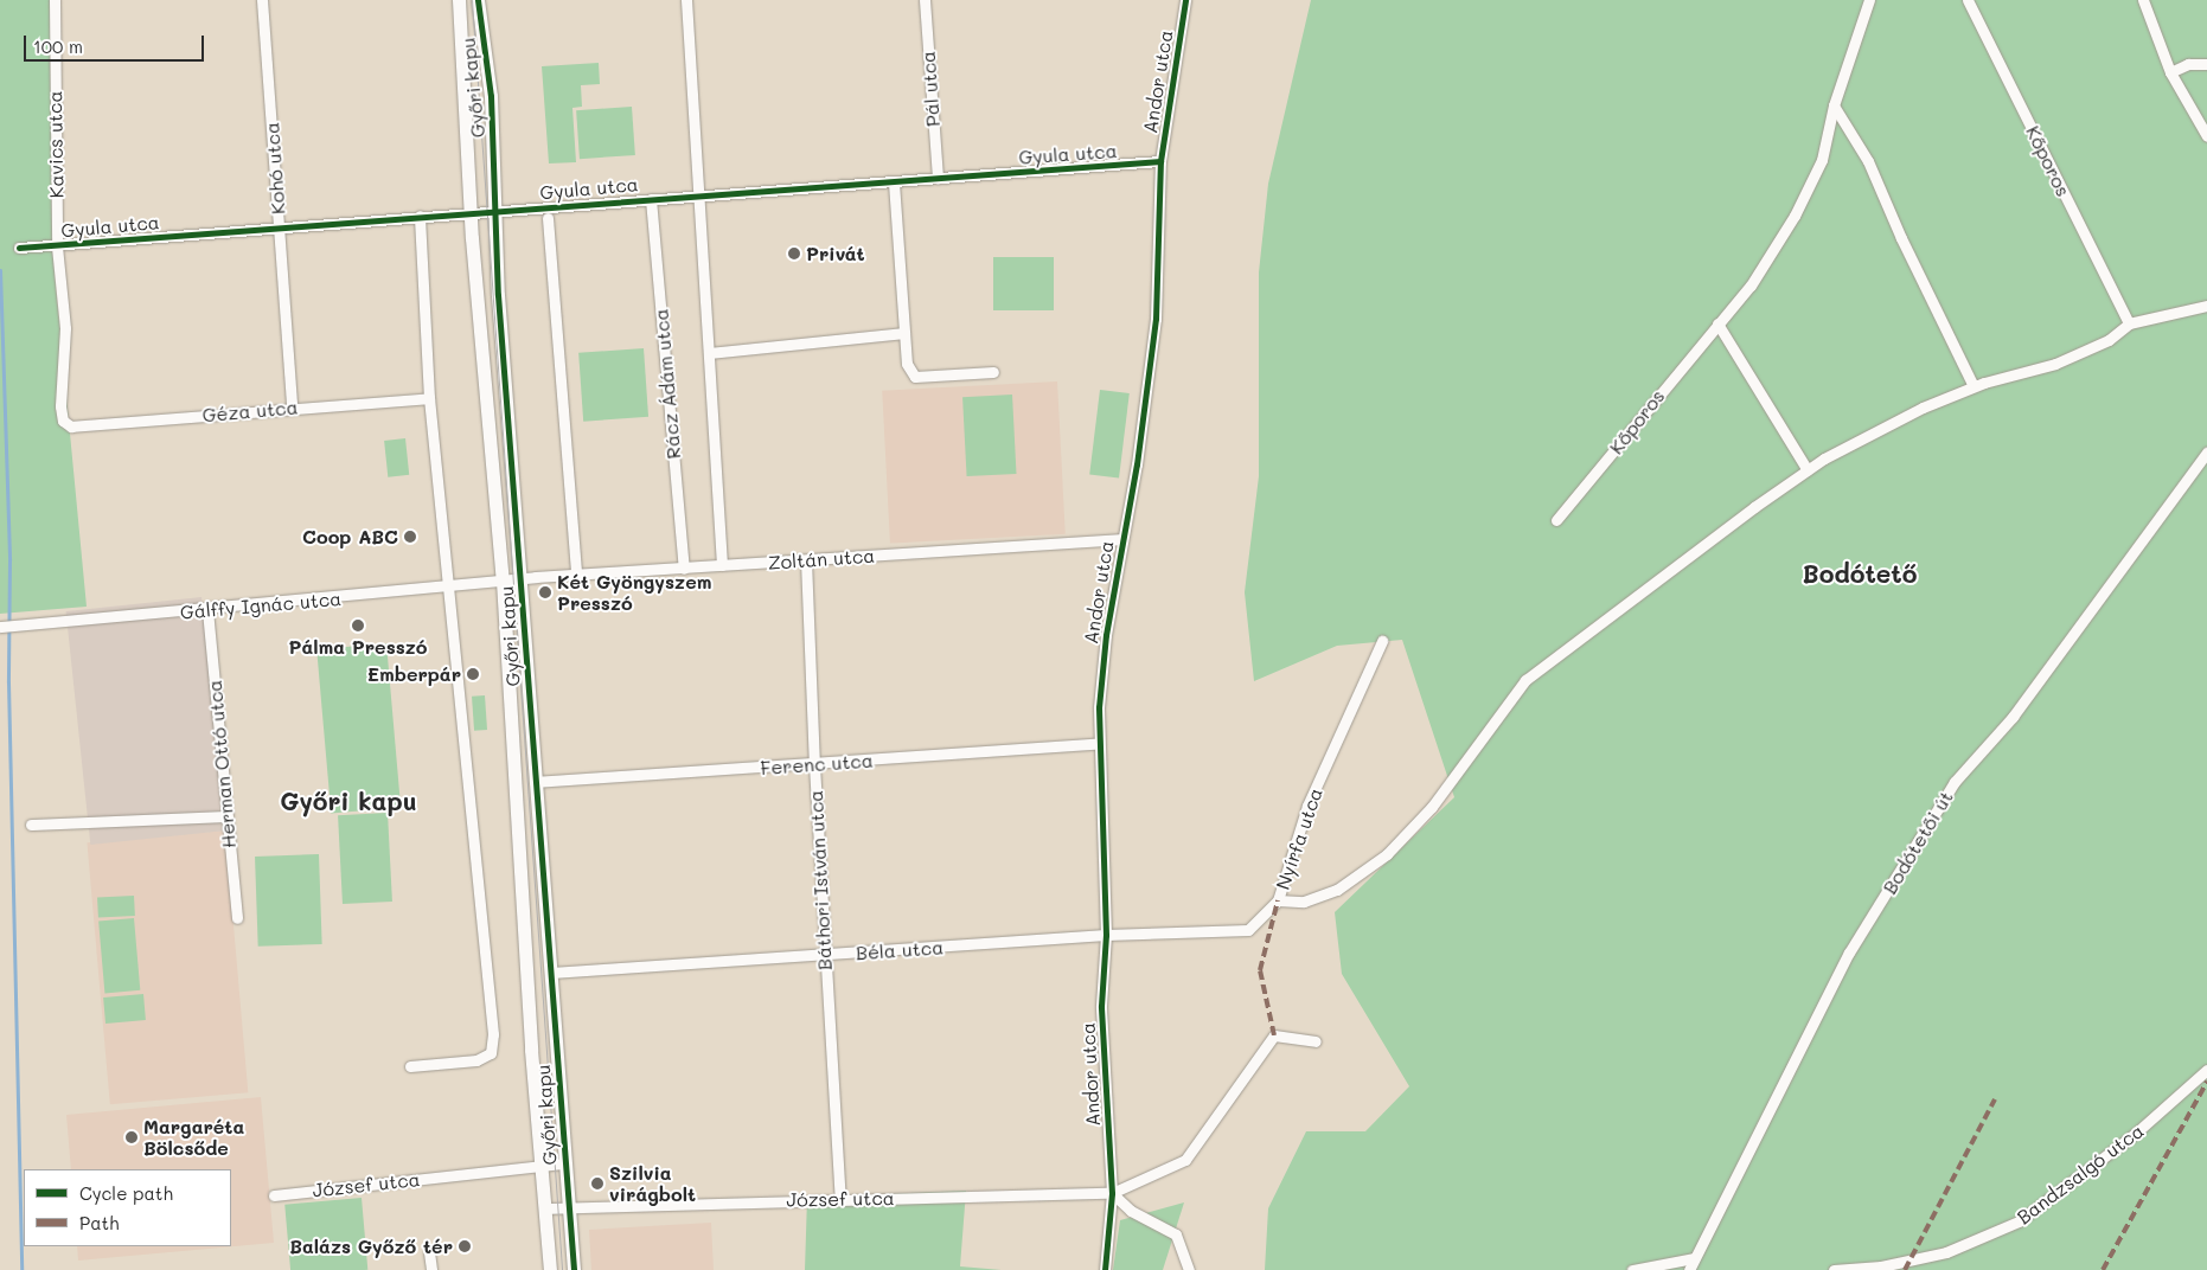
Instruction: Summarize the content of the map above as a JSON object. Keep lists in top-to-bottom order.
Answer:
{
  "streets": {
    "street": [
      "Andor utca",
      "Győri kapu",
      "Pál utca",
      "Kavics utca",
      "Gyula utca",
      "Kőporos",
      "Kohó utca",
      "Rácz Ádám utca",
      "Géza utca",
      "Zoltán utca",
      "Gálffy Ignác utca",
      "Herman Ottó utca",
      "Ferenc utca",
      "Nyírfa utca",
      "Bodótetői út",
      "Báthori István utca",
      "Béla utca",
      "Bandzsalgó utca",
      "József utca"
    ]
  },
  "crossings": [
    ["Andor utca", "Gyula utca"],
    ["Andor utca", "Zoltán utca"],
    ["Andor utca", "Ferenc utca"],
    ["Andor utca", "Nyírfa utca"],
    ["Andor utca", "Béla utca"],
    ["Andor utca", "József utca"],
    ["Győri kapu", "Gyula utca"],
    ["Győri kapu", "Zoltán utca"],
    ["Győri kapu", "Gálffy Ignác utca"],
    ["Győri kapu", "Ferenc utca"],
    ["Győri kapu", "Béla utca"],
    ["Győri kapu", "József utca"],
    ["Pál utca", "Gyula utca"],
    ["Kavics utca", "Gyula utca"],
    ["Kavics utca", "Géza utca"],
    ["Gyula utca", "Kohó utca"],
    ["Gyula utca", "Rácz Ádám utca"],
    ["Kohó utca", "Géza utca"],
    ["Rácz Ádám utca", "Zoltán utca"],
    ["Zoltán utca", "Gálffy Ignác utca"],
    ["Zoltán utca", "Báthori István utca"],
    ["Gálffy Ignác utca", "Herman Ottó utca"],
    ["Ferenc utca", "Báthori István utca"],
    ["Nyírfa utca", "Béla utca"],
    ["Báthori István utca", "Béla utca"],
    ["Báthori István utca", "József utca"]
  ],
  "districts": ["Bodótető", "Győri kapu"],
  "places": [
    "Privát",
    "Coop ABC",
    "Két Gyöngyszem Presszó",
    "Pálma Presszó",
    "Emberpár",
    "Margaréta Bölcsőde",
    "Szilvia virágbolt",
    "Balázs Győző tér"
  ],
  "legend": ["Cycle path", "Path"],
  "scale_bar": "100 m"
}
